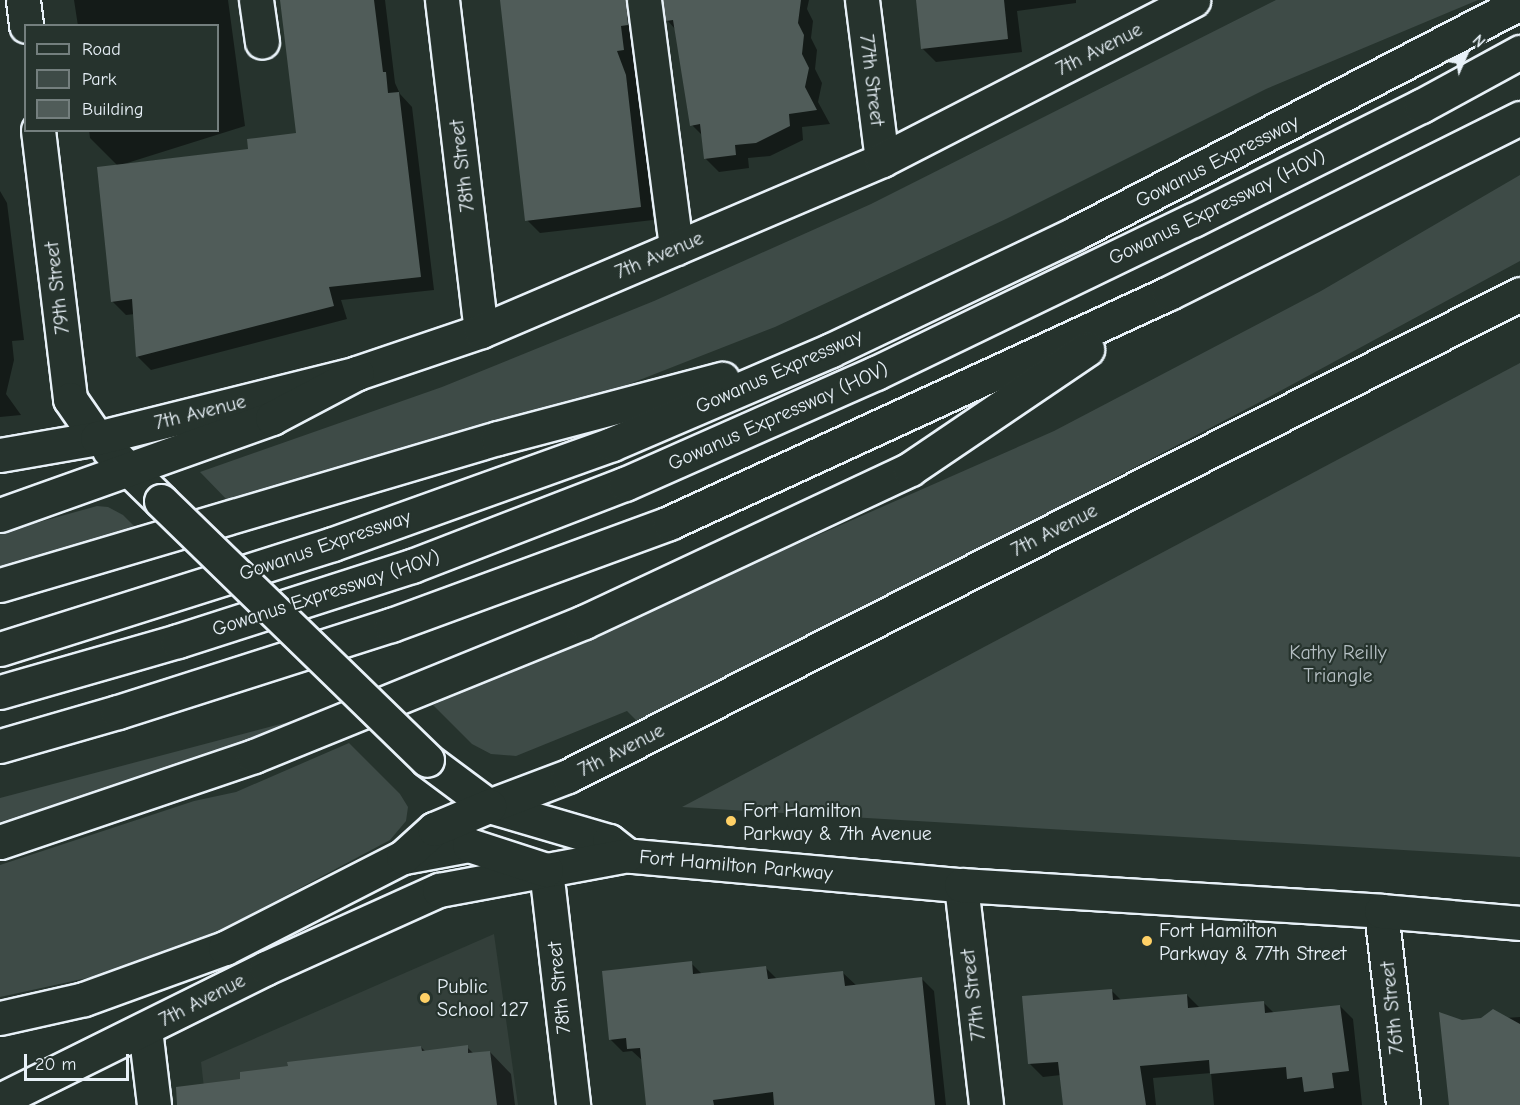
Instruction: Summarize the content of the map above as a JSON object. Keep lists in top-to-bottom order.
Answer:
{
  "streets": {
    "main road": [
      "7th Avenue",
      "77th Street",
      "Gowanus Expressway",
      "78th Street",
      "Gowanus Expressway (HOV)",
      "79th Street",
      "Fort Hamilton Parkway",
      "76th Street"
    ]
  },
  "crossings": [
    ["7th Avenue", "77th Street"],
    ["7th Avenue", "78th Street"],
    ["7th Avenue", "79th Street"],
    ["7th Avenue", "Fort Hamilton Parkway"],
    ["77th Street", "Fort Hamilton Parkway"],
    ["79th Street", "Fort Hamilton Parkway"],
    ["Fort Hamilton Parkway", "76th Street"]
  ],
  "parks": ["Kathy Reilly Triangle"],
  "places": ["Fort Hamilton Parkway & 7th Avenue", "Fort Hamilton Parkway & 77th Street", "Public School 127"],
  "legend": ["Road", "Park", "Building"],
  "scale_bar": "20 m",
  "north": "top right"
}
